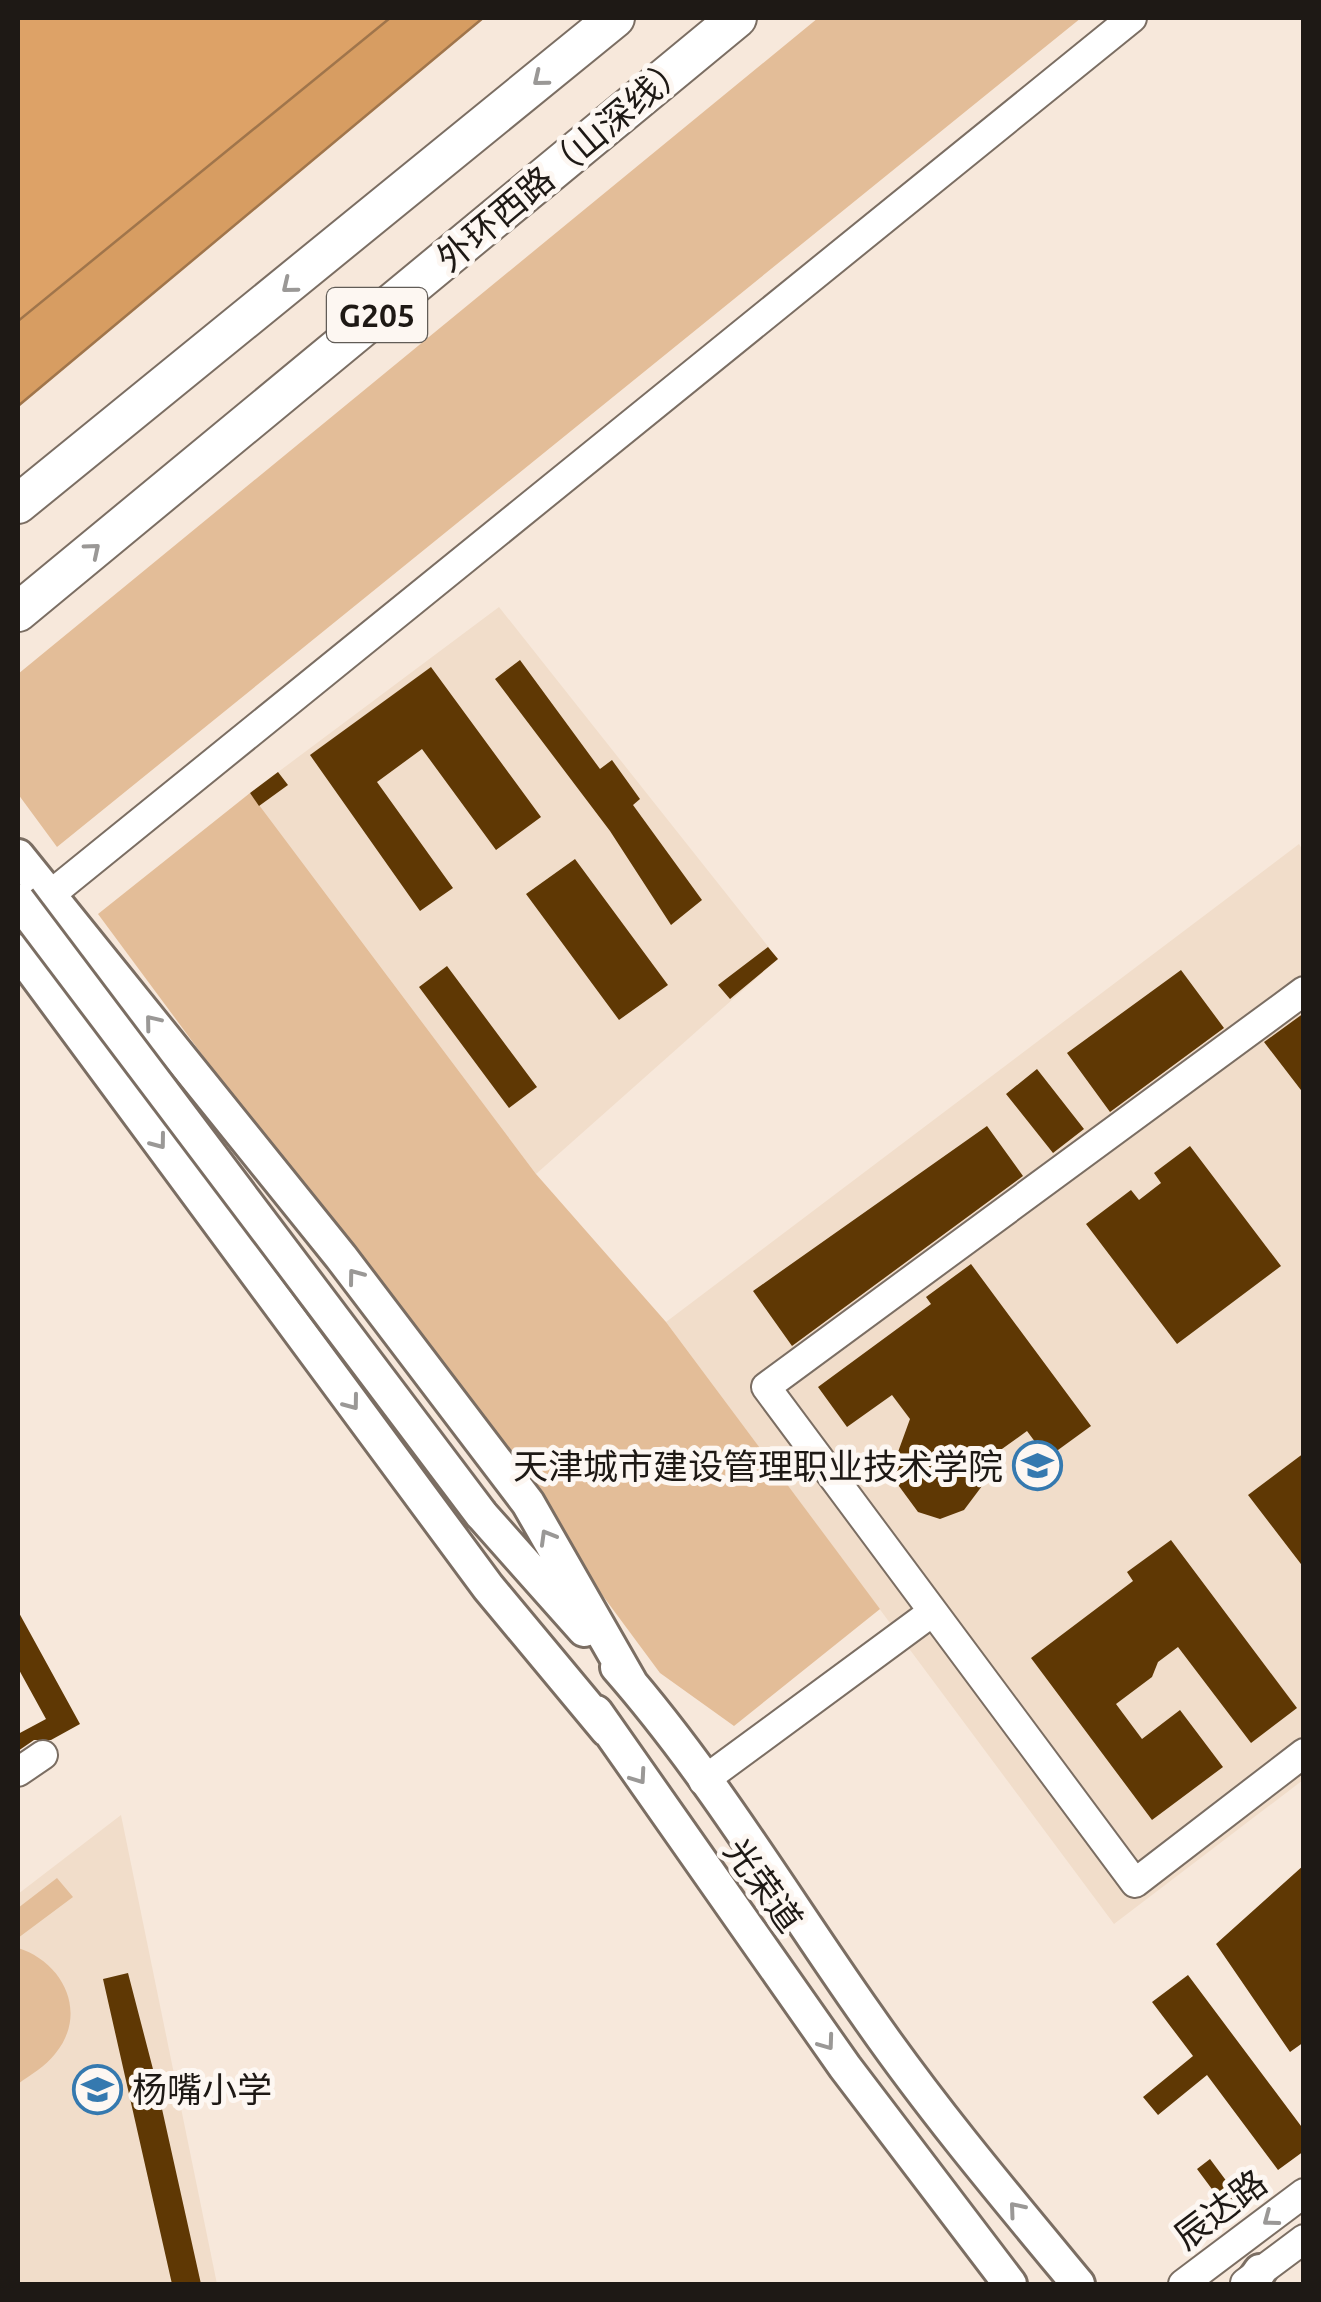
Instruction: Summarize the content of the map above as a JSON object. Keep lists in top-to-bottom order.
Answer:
{
  "streets": {
    "highway": ["外环西路（山深线）", "G205"],
    "main road": ["光荣道"],
    "street": ["辰达路"]
  },
  "places": {
    "school or university": ["天津城市建设管理职业技术学院", "杨嘴小学"]
  }
}
